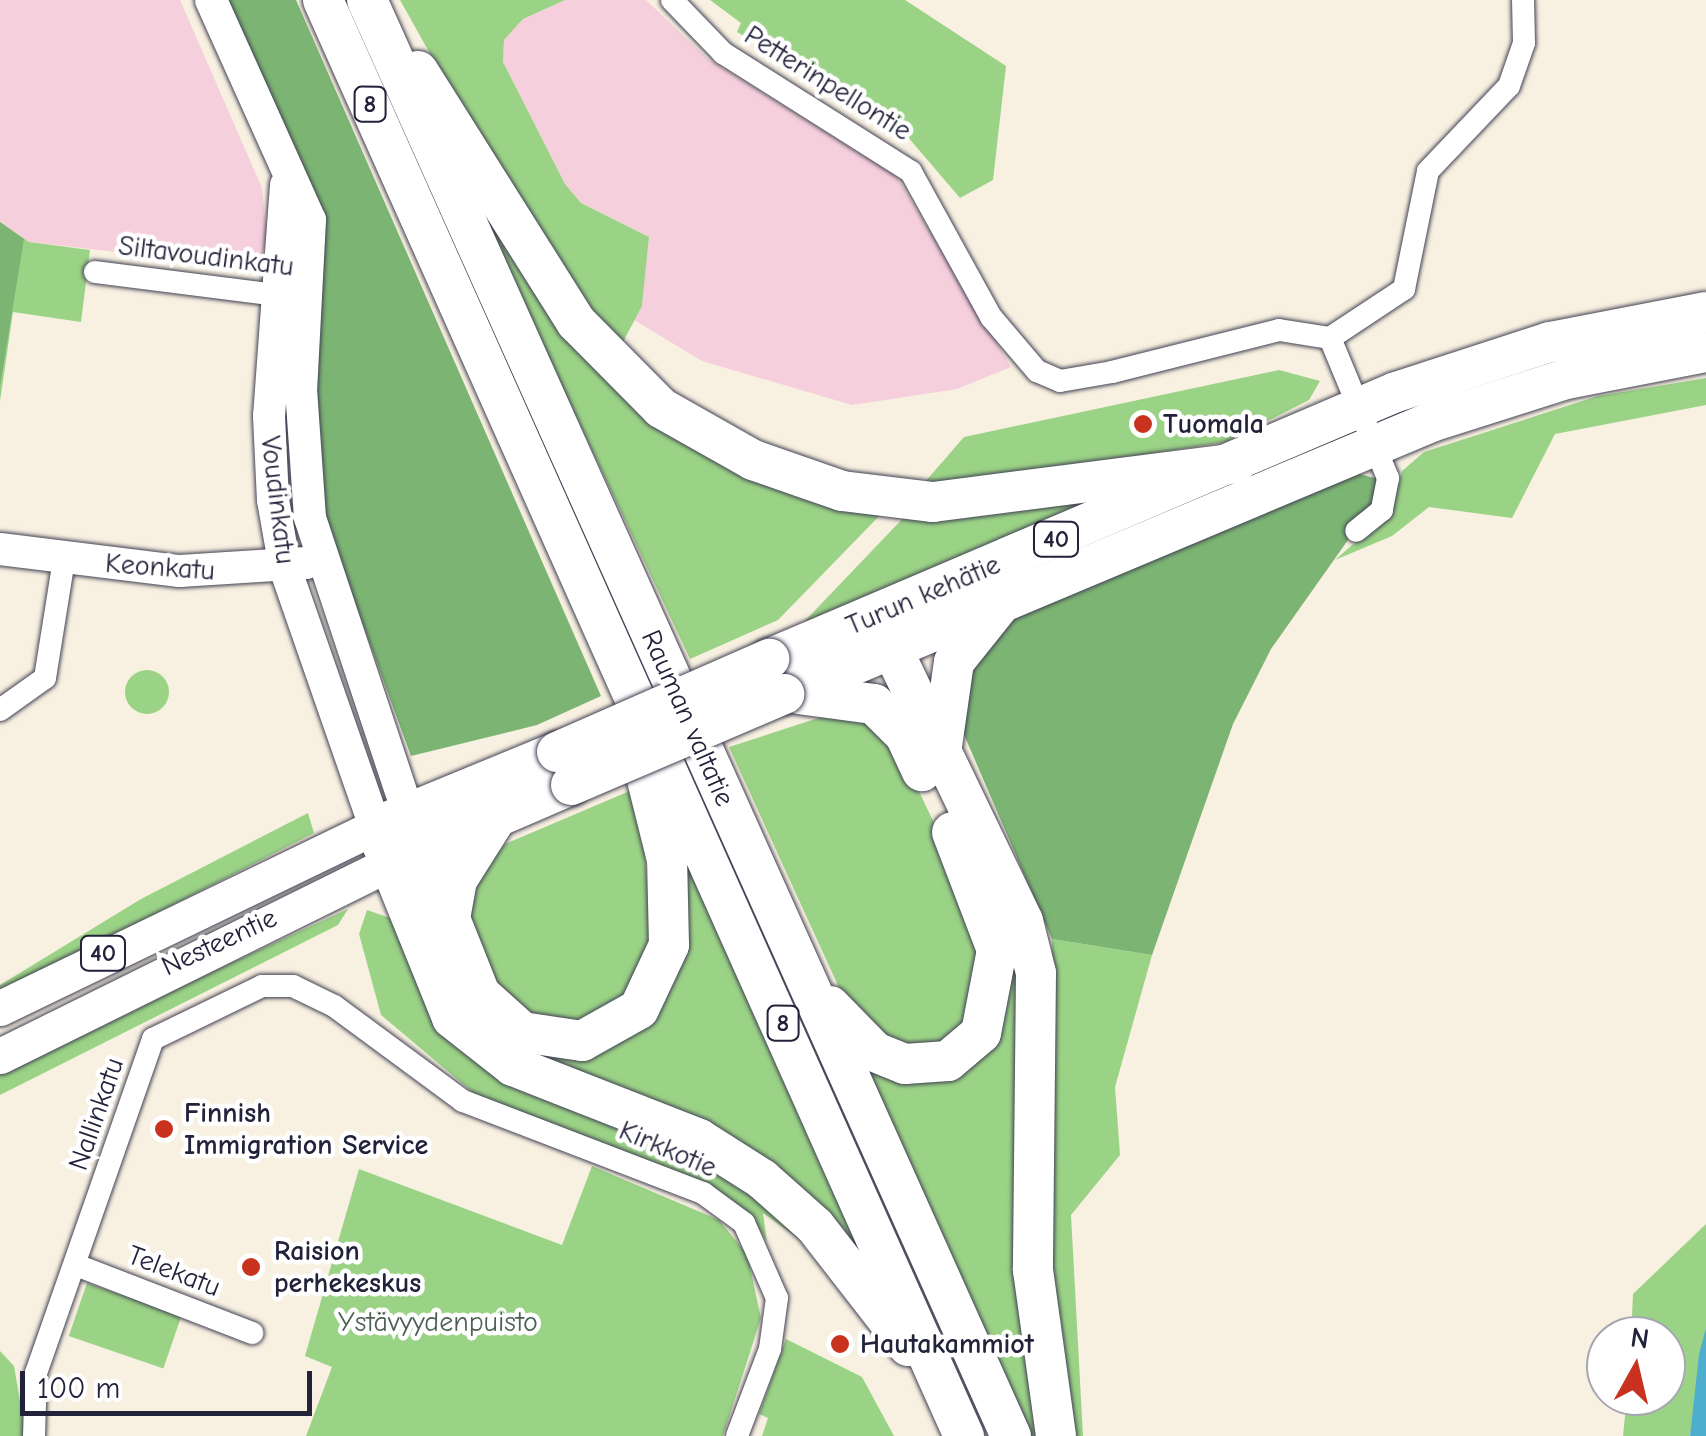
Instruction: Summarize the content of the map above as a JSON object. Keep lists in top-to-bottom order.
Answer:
{
  "streets": {
    "highway": [
      "8",
      "40",
      "Turun kehätie",
      "Rauman valtatie"
    ],
    "main road": ["Voudinkatu", "Keonkatu", "Nesteentie"],
    "street": [
      "Petterinpellontie",
      "Siltavoudinkatu",
      "Nallinkatu",
      "Kirkkotie",
      "Telekatu"
    ]
  },
  "crossings": [
    ["Siltavoudinkatu", "Voudinkatu"],
    ["Voudinkatu", "Keonkatu"],
    ["Voudinkatu", "Turun kehätie"],
    ["Voudinkatu", "Nesteentie"],
    ["Turun kehätie", "Nesteentie"],
    ["Nallinkatu", "Kirkkotie"],
    ["Nallinkatu", "Telekatu"]
  ],
  "parks": ["Ystävyydenpuisto"],
  "places": [
    "Tuomala",
    "Finnish Immigration Service",
    "Raision perhekeskus",
    "Hautakammiot"
  ],
  "scale_bar": "100 m",
  "north": "top"
}
